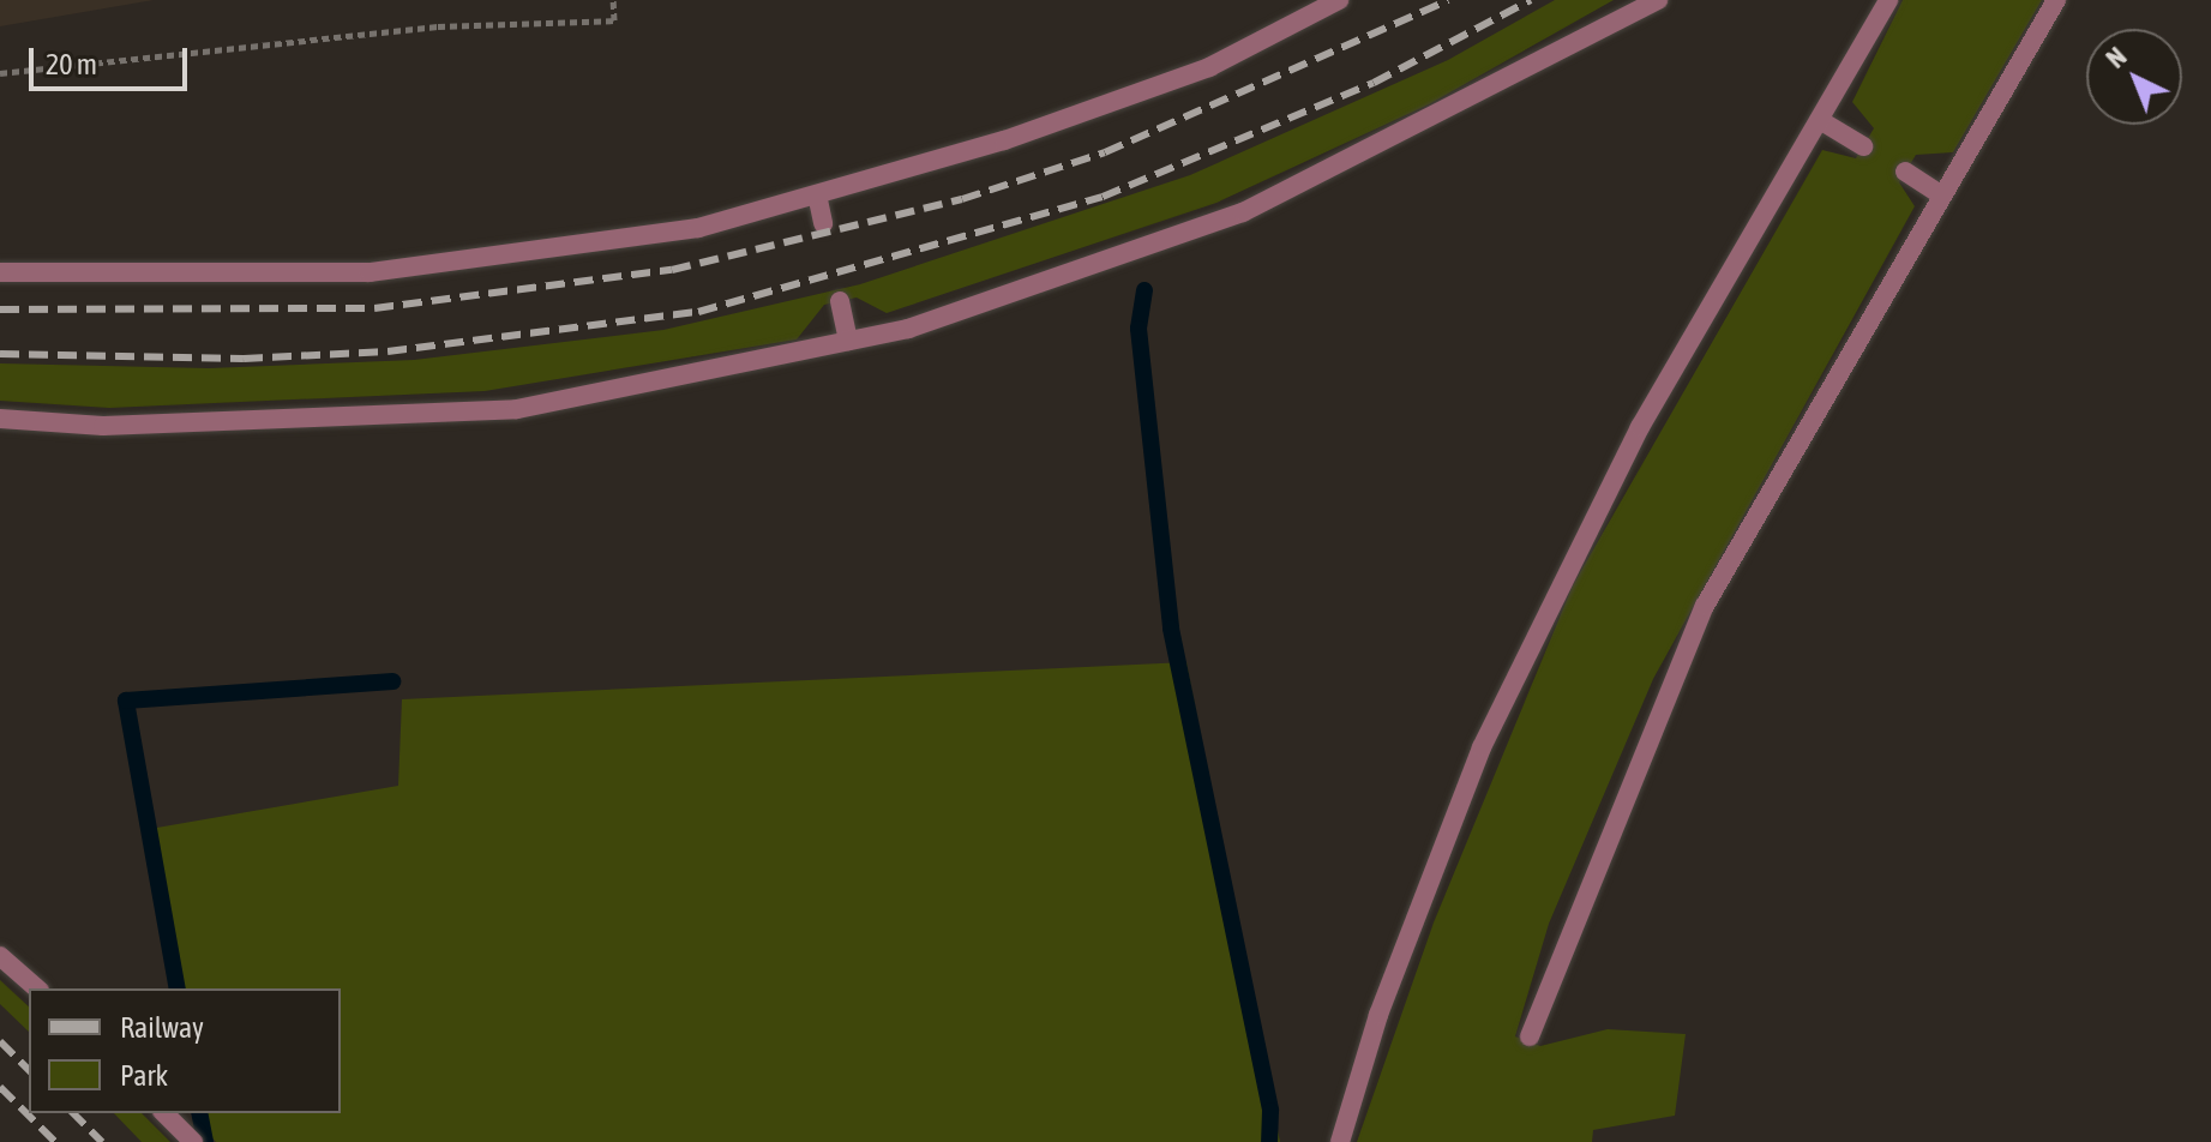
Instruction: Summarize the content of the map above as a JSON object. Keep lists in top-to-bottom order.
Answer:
{
  "legend": ["Railway", "Park"],
  "scale_bar": "20 m",
  "north": "top left"
}
